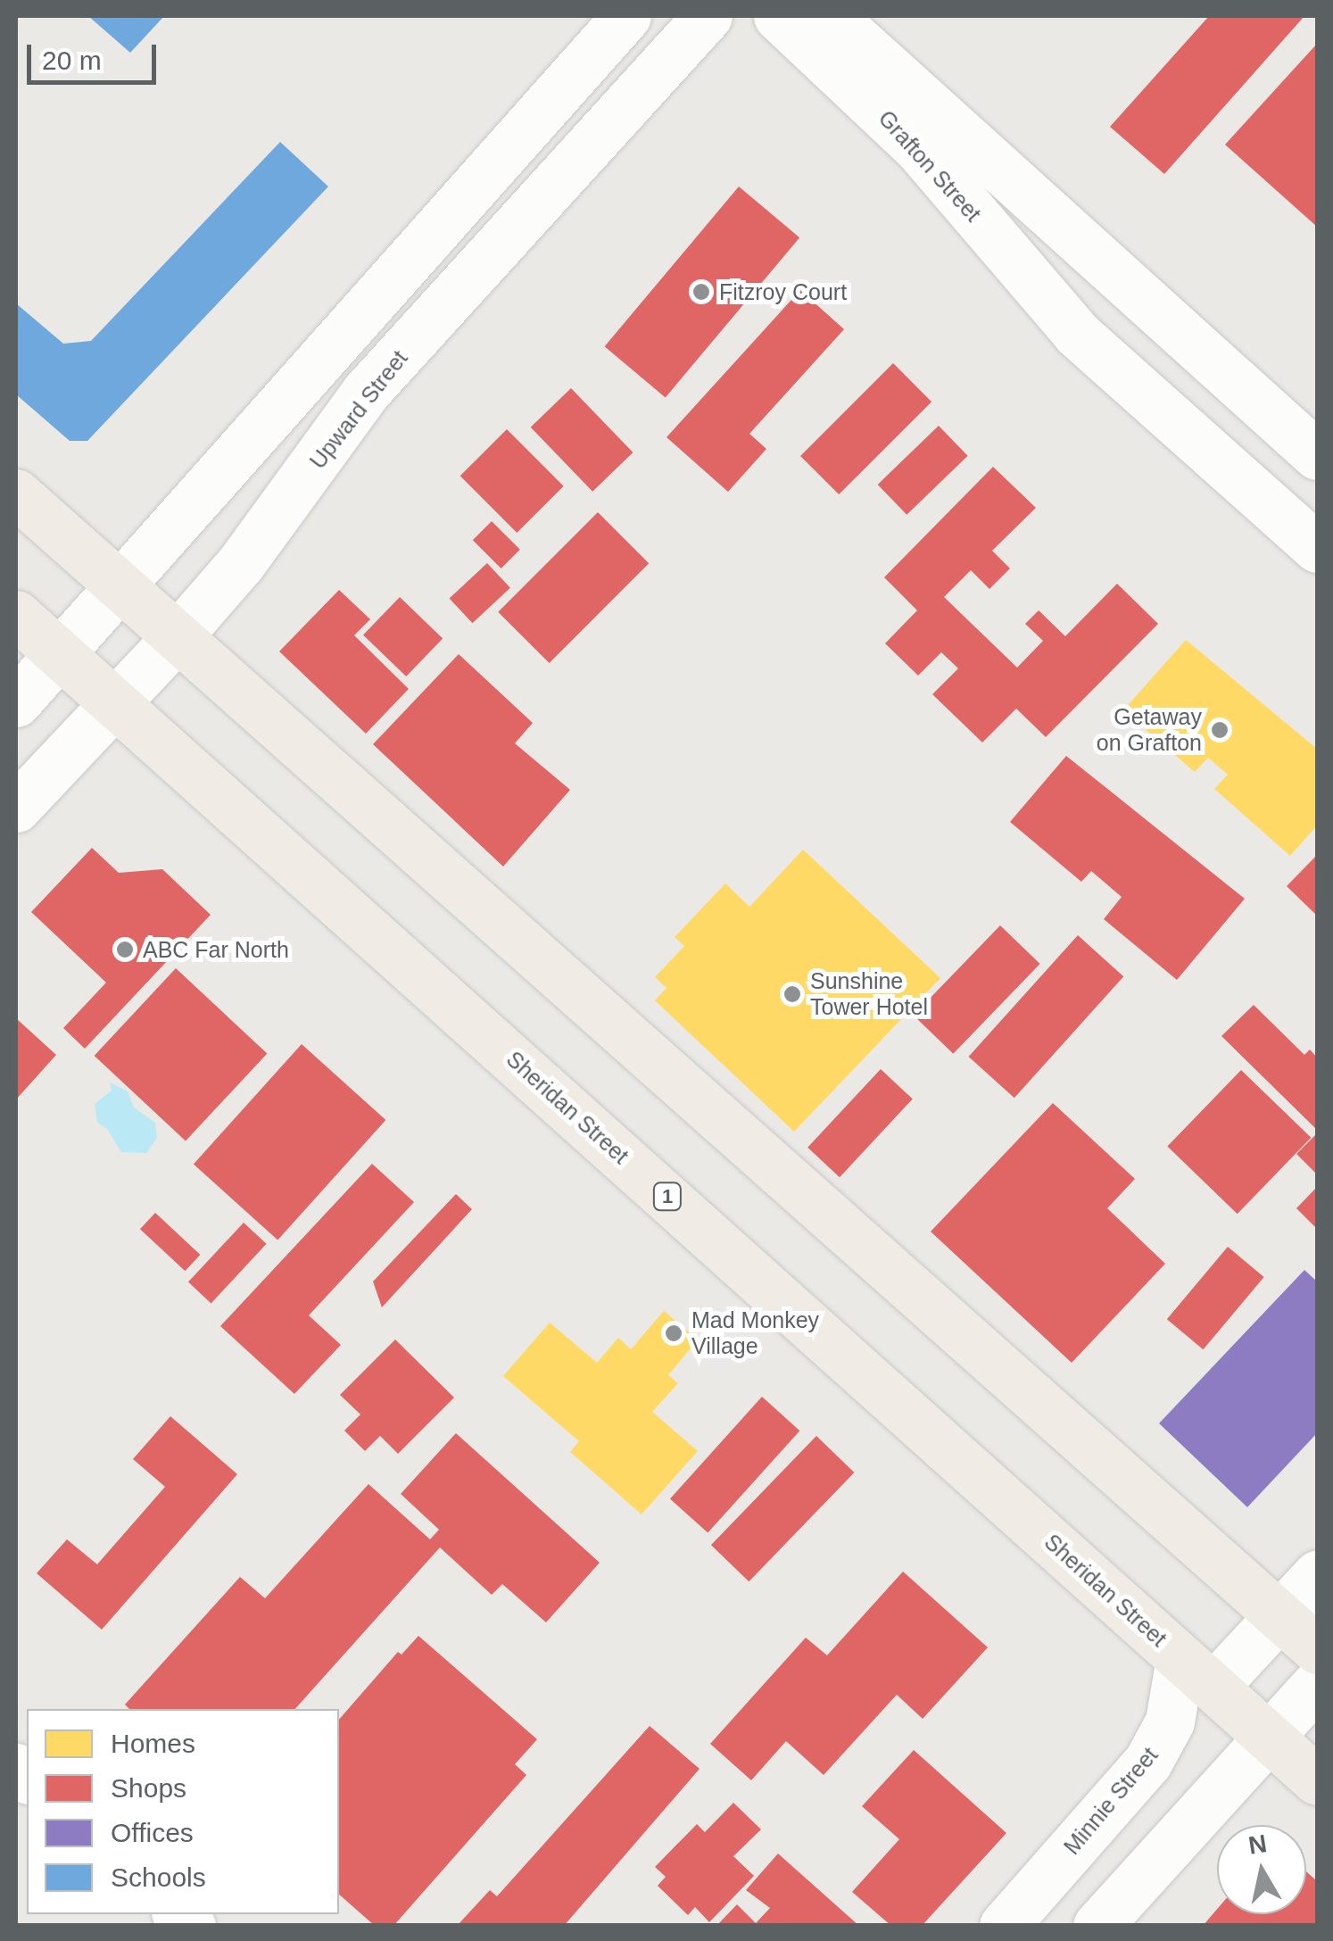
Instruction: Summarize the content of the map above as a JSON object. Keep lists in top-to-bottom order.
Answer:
{
  "streets": {
    "highway": ["Sheridan Street", "1"],
    "street": ["Grafton Street", "Upward Street", "Minnie Street"]
  },
  "crossings": [
    ["Upward Street", "Sheridan Street"],
    ["Sheridan Street", "Minnie Street"]
  ],
  "places": [
    "Fitzroy Court",
    "Getaway on Grafton",
    "ABC Far North",
    "Sunshine Tower Hotel",
    "Mad Monkey Village"
  ],
  "legend": [
    "Homes",
    "Shops",
    "Offices",
    "Schools"
  ],
  "scale_bar": "20 m",
  "north": "top"
}
